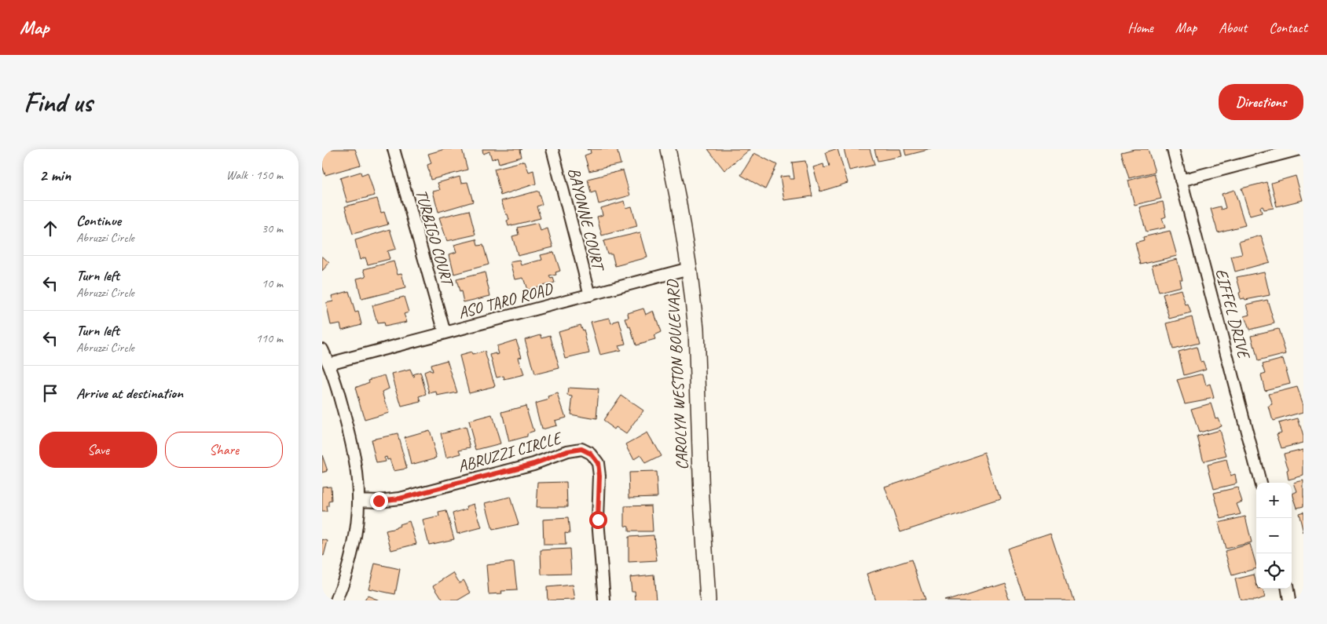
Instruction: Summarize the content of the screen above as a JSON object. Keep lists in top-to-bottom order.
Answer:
{
  "streets": {
    "street": [
      "BAYONNE COURT",
      "TURBIGO COURT",
      "ASO TARO ROAD",
      "EIFFEL DRIVE",
      "CAROLYN WESTON BOULEVARD",
      "ABRUZZI CIRCLE"
    ]
  },
  "crossings": [
    ["BAYONNE COURT", "ASO TARO ROAD"],
    ["TURBIGO COURT", "ASO TARO ROAD"],
    ["ASO TARO ROAD", "CAROLYN WESTON BOULEVARD"]
  ],
  "page": {
    "header": "Map",
    "nav": [
      "Home",
      "Map",
      "About",
      "Contact"
    ],
    "buttons": [
      "Directions",
      ["Save", "Share"]
    ],
    "title": "Find us",
    "heading": ["2 min", "Walk · 150 m"],
    "list": [
      ["Continue", "Abruzzi Circle", "30 m"],
      ["Turn left", "Abruzzi Circle", "10 m"],
      ["Turn left", "Abruzzi Circle", "110 m"],
      "Arrive at destination"
    ],
    "map_buttons": ["+", "−"]
  }
}
